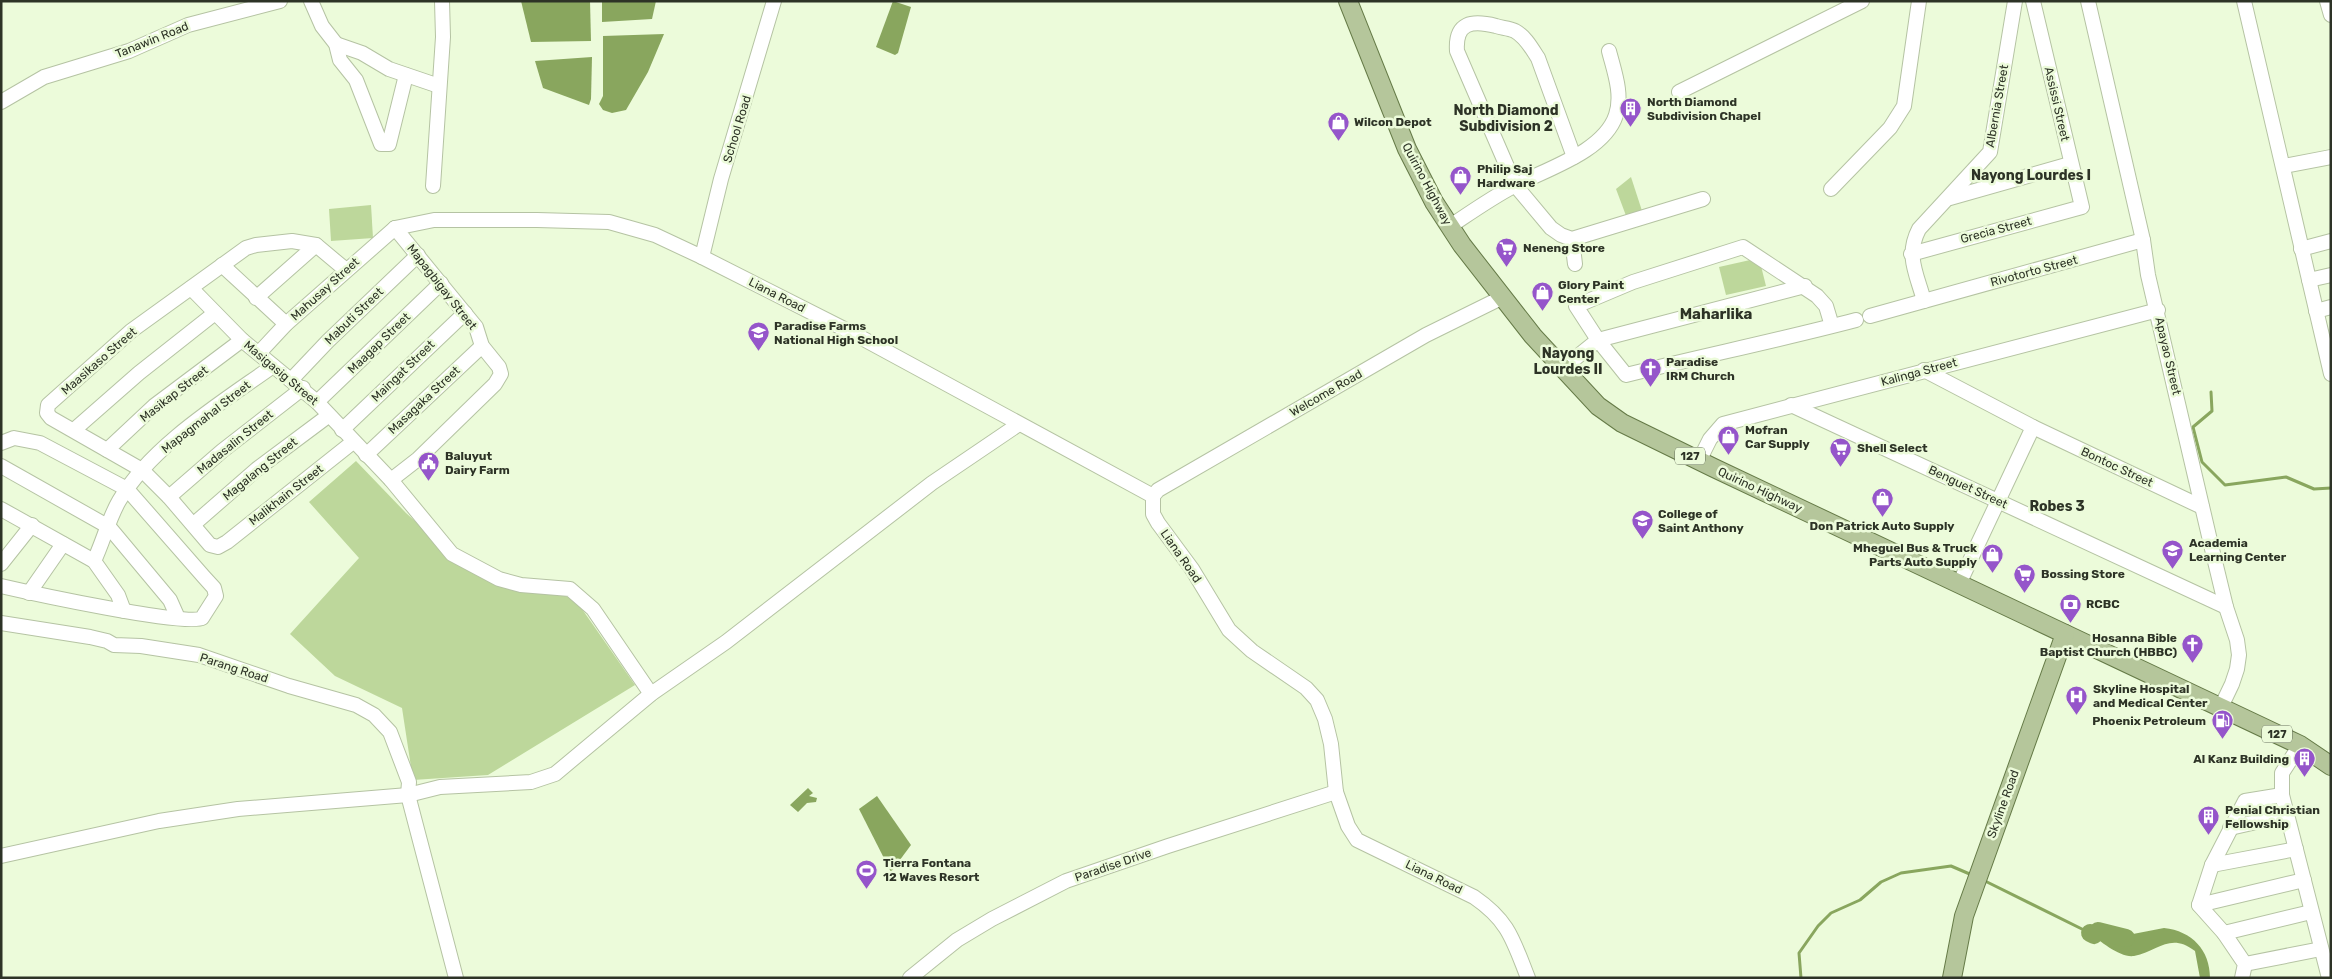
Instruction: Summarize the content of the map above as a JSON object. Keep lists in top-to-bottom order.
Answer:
{
  "streets": {
    "main road": ["Quirino Highway", "127", "Skyline Road"],
    "street": [
      "Tanawin Road",
      "Assissi Street",
      "Albernia Street",
      "School Road",
      "Grecia Street",
      "Rivotorto Street",
      "Mapagbigay Street",
      "Mahusay Street",
      "Liana Road",
      "Mabuti Street",
      "Maagap Street",
      "Apayao Street",
      "Maasikaso Street",
      "Maingat Street",
      "Kalinga Street",
      "Masigasig Street",
      "Welcome Road",
      "Masikap Street",
      "Masagaka Street",
      "Mapagmahal Street",
      "Madasalin Street",
      "Bontoc Street",
      "Magalang Street",
      "Benguet Street",
      "Malikhain Street",
      "Parang Road",
      "Paradise Drive"
    ]
  },
  "crossings": [
    ["Assissi Street", "Grecia Street"],
    ["Albernia Street", "Grecia Street"],
    ["School Road", "Liana Road"],
    ["Quirino Highway", "Apayao Street"],
    ["Quirino Highway", "Kalinga Street"],
    ["Quirino Highway", "Welcome Road"],
    ["Quirino Highway", "Skyline Road"],
    ["Rivotorto Street", "Apayao Street"],
    ["Mapagbigay Street", "Mahusay Street"],
    ["Mapagbigay Street", "Liana Road"],
    ["Mapagbigay Street", "Mabuti Street"],
    ["Mapagbigay Street", "Maagap Street"],
    ["Mapagbigay Street", "Maingat Street"],
    ["Mapagbigay Street", "Masigasig Street"],
    ["Mapagbigay Street", "Masagaka Street"],
    ["Mahusay Street", "Liana Road"],
    ["Mahusay Street", "Masigasig Street"],
    ["Liana Road", "Welcome Road"],
    ["Liana Road", "Paradise Drive"],
    ["Mabuti Street", "Masigasig Street"],
    ["Maagap Street", "Masigasig Street"],
    ["Apayao Street", "Kalinga Street"],
    ["Apayao Street", "Bontoc Street"],
    ["Apayao Street", "Benguet Street"],
    ["Maasikaso Street", "Masigasig Street"],
    ["Maasikaso Street", "Masikap Street"],
    ["Maasikaso Street", "Mapagmahal Street"],
    ["Maasikaso Street", "Madasalin Street"],
    ["Maasikaso Street", "Magalang Street"],
    ["Maasikaso Street", "Malikhain Street"],
    ["Maingat Street", "Masigasig Street"],
    ["Kalinga Street", "Bontoc Street"],
    ["Kalinga Street", "Benguet Street"],
    ["Masigasig Street", "Masikap Street"],
    ["Masigasig Street", "Masagaka Street"],
    ["Masigasig Street", "Mapagmahal Street"],
    ["Masigasig Street", "Madasalin Street"],
    ["Masigasig Street", "Magalang Street"],
    ["Masigasig Street", "Malikhain Street"]
  ],
  "districts": [
    "North Diamond Subdivision 2",
    "Nayong Lourdes I",
    "Maharlika",
    "Nayong Lourdes II",
    "Robes 3"
  ],
  "places": {
    "building": ["North Diamond Subdivision Chapel", "Al Kanz Building", "Penial Christian Fellowship"],
    "shop": [
      "Wilcon Depot",
      "Philip Saj Hardware",
      "Glory Paint Center",
      "Mofran Car Supply",
      "Don Patrick Auto Supply",
      "Mheguel Bus & Truck Parts Auto Supply"
    ],
    "supermarket": ["Neneng Store", "Shell Select", "Bossing Store"],
    "school or university": ["Paradise Farms National High School", "College of Saint Anthony", "Academia Learning Center"],
    "church": ["Paradise IRM Church", "Hosanna Bible Baptist Church (HBBC)"],
    "public building": ["Baluyut Dairy Farm"],
    "bank": ["RCBC"],
    "hospital": ["Skyline Hospital and Medical Center"],
    "fuel station": ["Phoenix Petroleum"],
    "sports": ["Tierra Fontana 12 Waves Resort"]
  }
}
